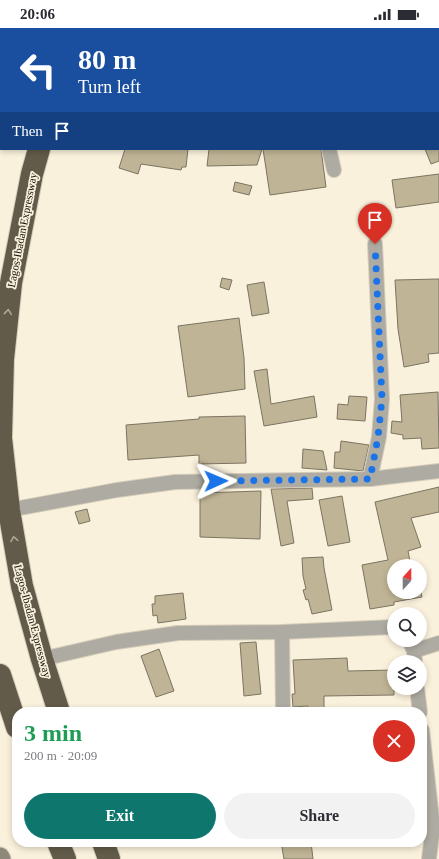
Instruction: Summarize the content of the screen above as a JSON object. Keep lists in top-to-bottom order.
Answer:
{
  "streets": {
    "highway": ["Lagos-Ibadan Expressway"]
  },
  "one_way": ["Lagos-Ibadan Expressway"],
  "north": "top",
  "page": {
    "status": "20:06",
    "turn": ["80 m", "Turn left"],
    "then": "Then",
    "heading": ["3 min", "200 m · 20:09"],
    "buttons": ["Exit", "Share"]
  }
}
